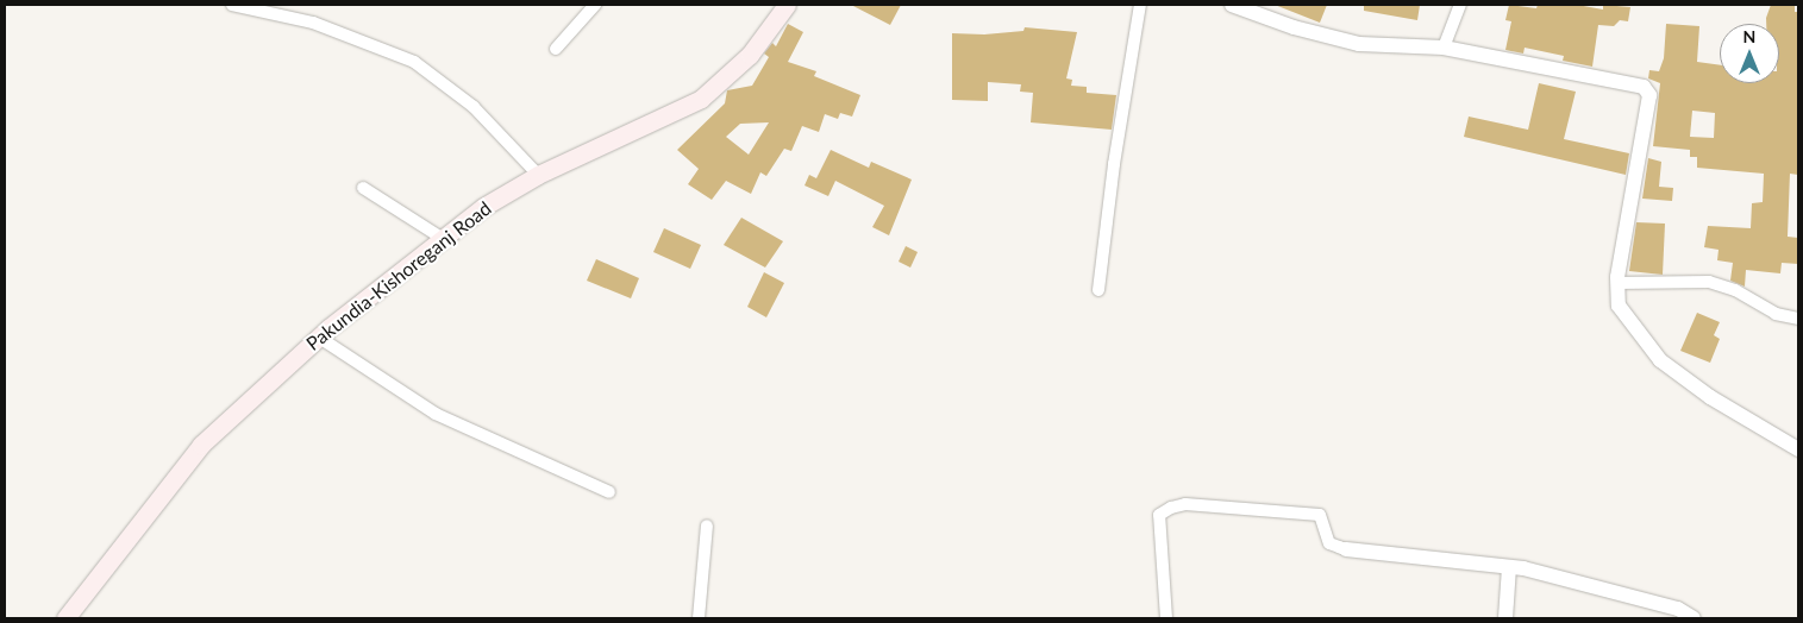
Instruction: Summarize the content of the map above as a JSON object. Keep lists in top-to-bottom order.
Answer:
{
  "streets": {
    "main road": ["Pakundia-Kishoreganj Road"]
  },
  "north": "top"
}
